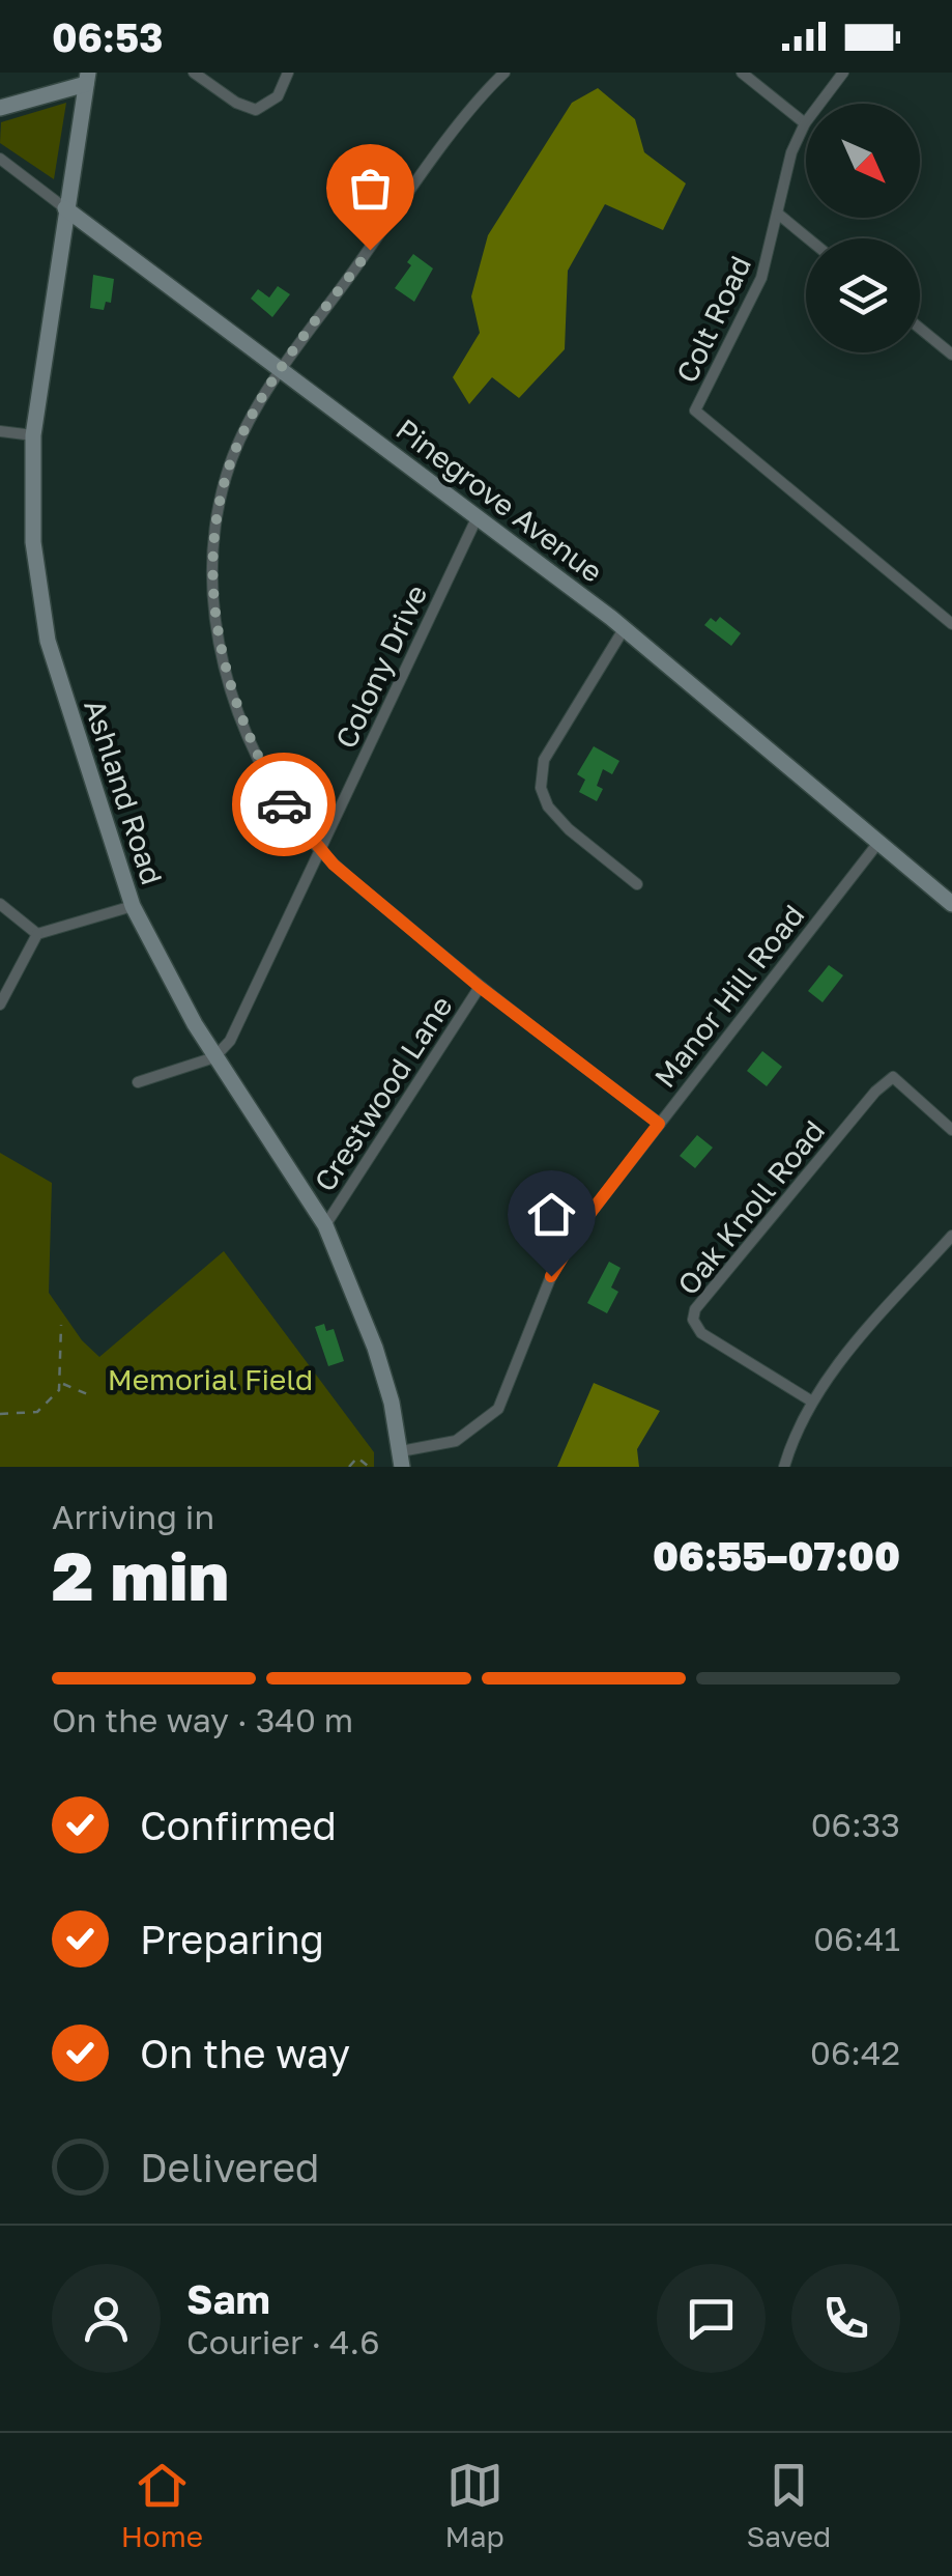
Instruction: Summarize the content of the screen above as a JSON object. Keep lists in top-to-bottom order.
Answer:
{
  "streets": {
    "street": [
      "Colt Road",
      "Pinegrove Avenue",
      "Colony Drive",
      "Ashland Road",
      "Manor Hill Road",
      "Crestwood Lane",
      "Oak Knoll Road"
    ]
  },
  "crossings": [
    ["Pinegrove Avenue", "Colony Drive"],
    ["Pinegrove Avenue", "Ashland Road"],
    ["Pinegrove Avenue", "Manor Hill Road"],
    ["Colony Drive", "Ashland Road"],
    ["Ashland Road", "Manor Hill Road"],
    ["Ashland Road", "Crestwood Lane"]
  ],
  "parks": ["Memorial Field"],
  "north": "bottom right",
  "page": {
    "status": "06:53",
    "heading": ["2 min", "Arriving in", "06:55–07:00"],
    "panel": ["Sam", "Courier · 4.6"],
    "bar": "On the way · 340 m",
    "list": [
      ["Confirmed", "06:33"],
      ["Preparing", "06:41"],
      ["On the way", "06:42"],
      "Delivered"
    ],
    "tabs": ["Home", "Map", "Saved"]
  }
}
